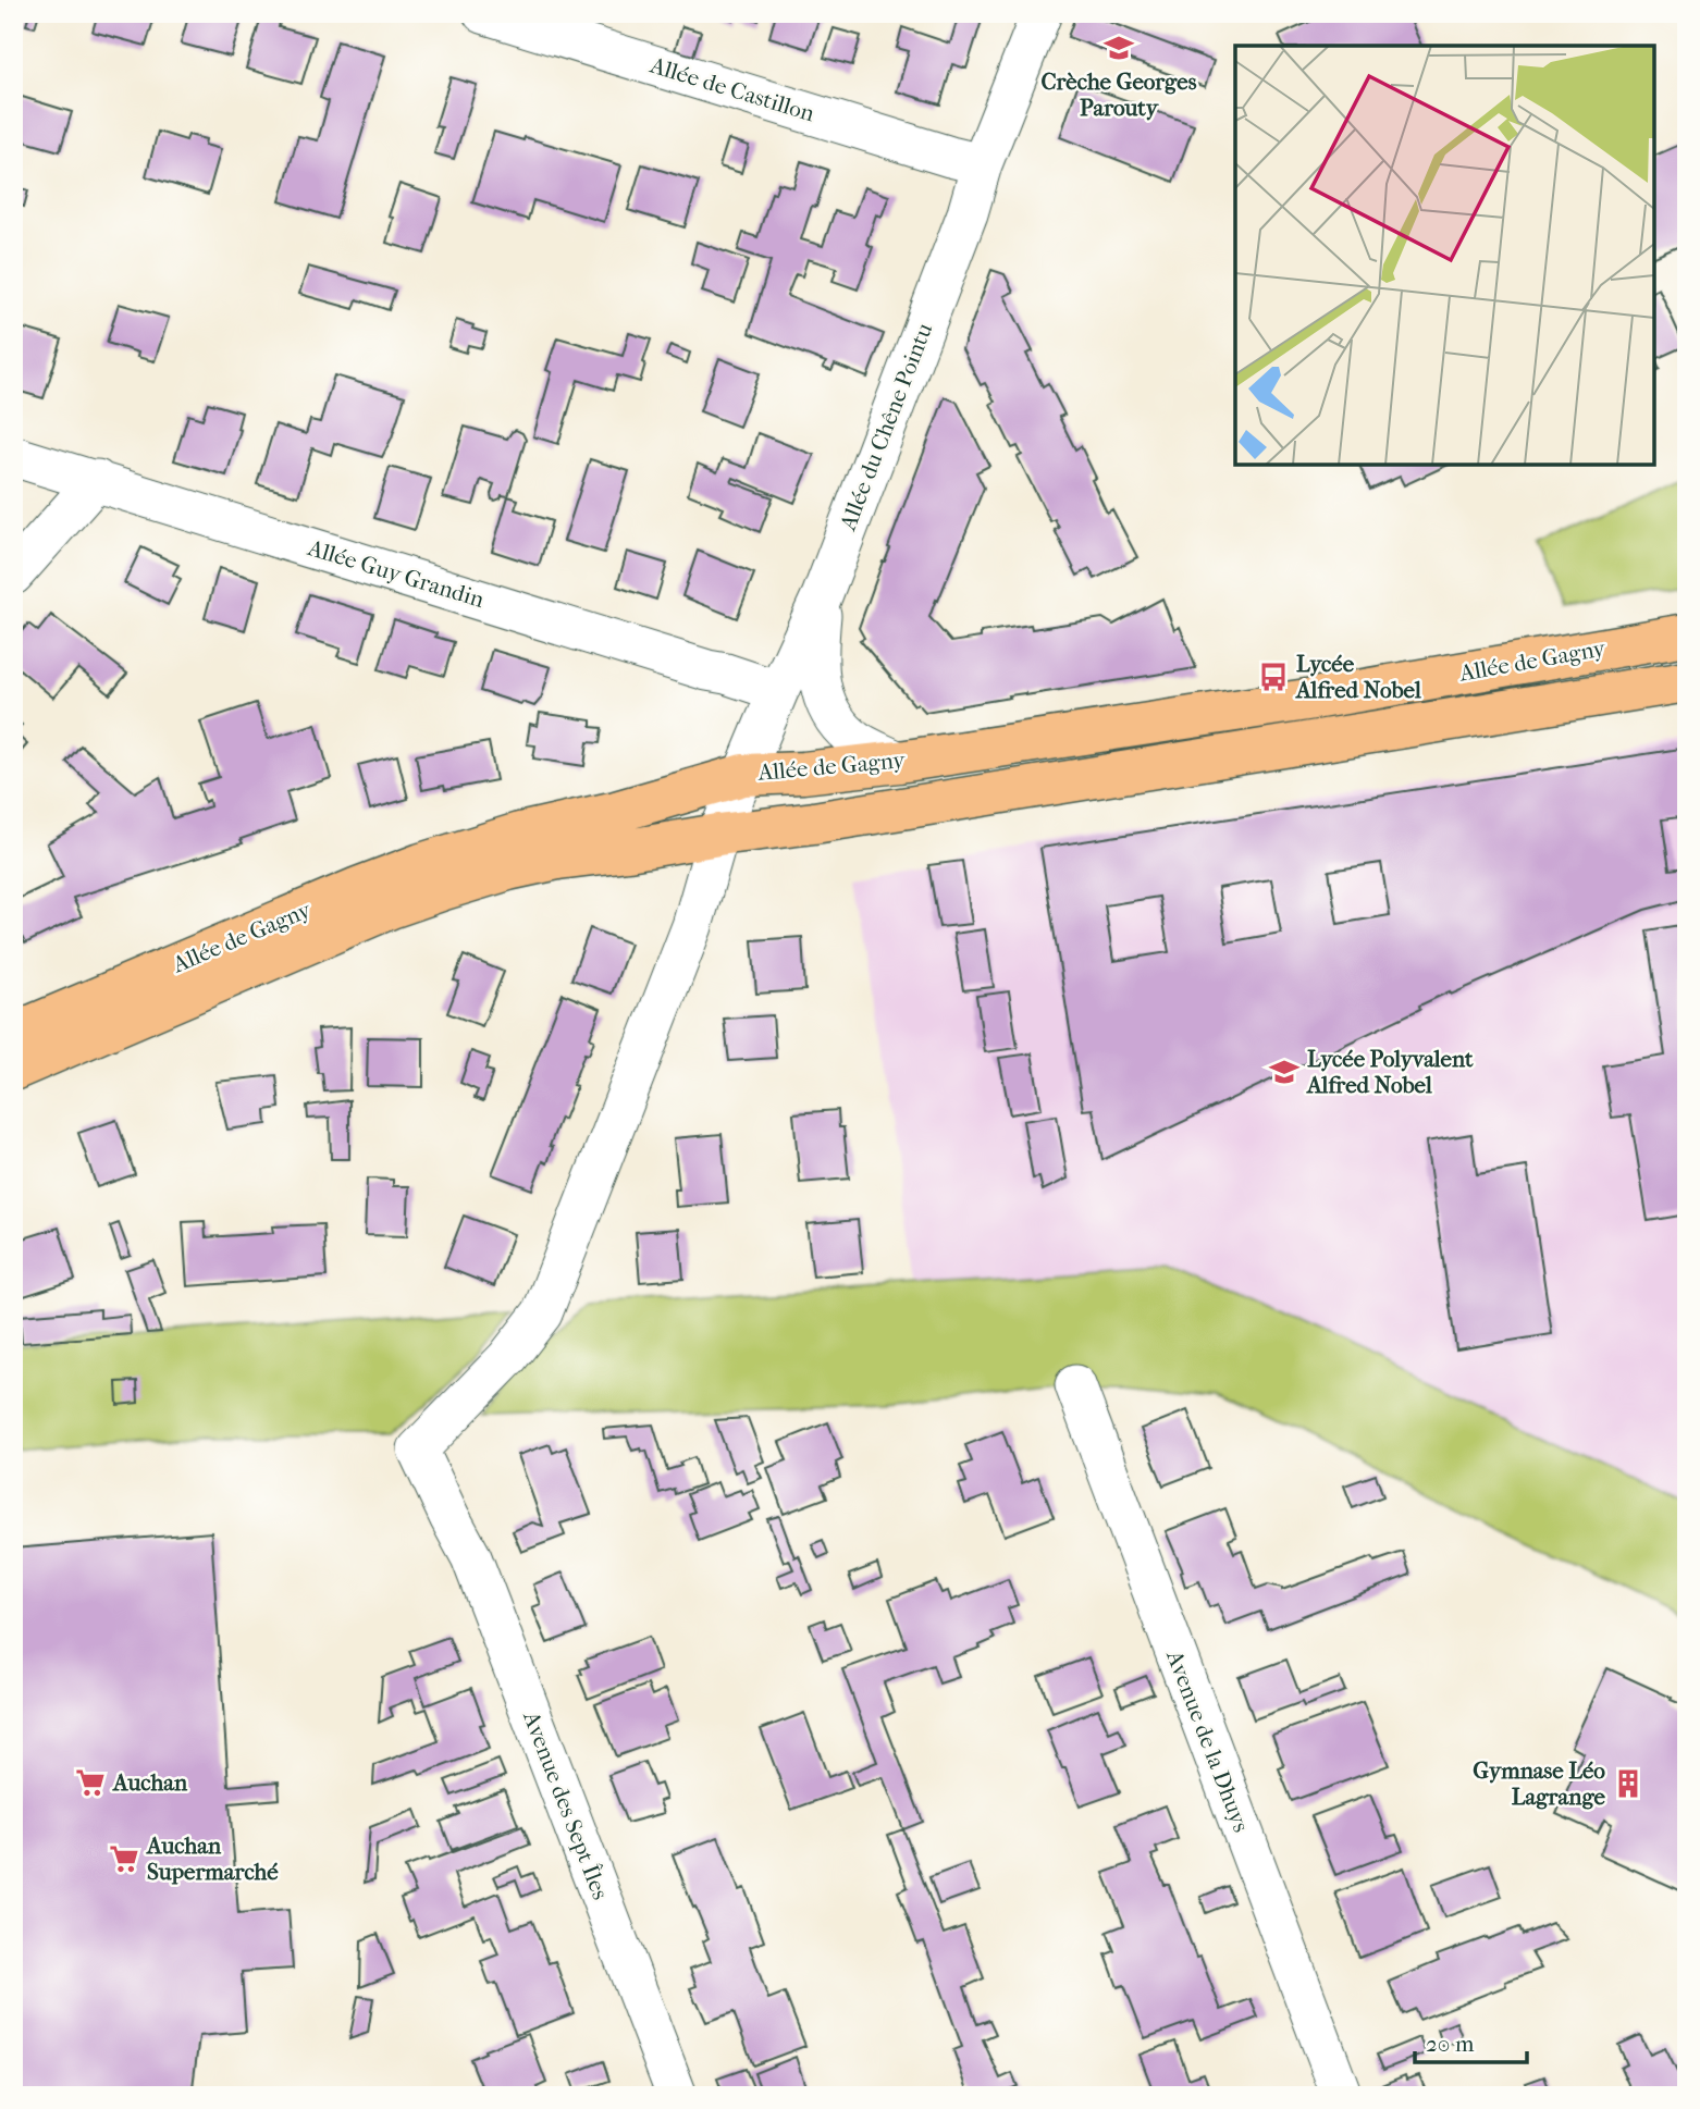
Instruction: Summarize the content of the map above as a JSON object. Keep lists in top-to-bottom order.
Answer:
{
  "streets": {
    "main road": ["Allée de Gagny"],
    "street": [
      "Allée de Castillon",
      "Allée du Chêne Pointu",
      "Allée Guy Grandin",
      "Avenue de la Dhuys",
      "Avenue des Sept Îles"
    ]
  },
  "crossings": [
    ["Allée de Castillon", "Allée du Chêne Pointu"],
    ["Allée du Chêne Pointu", "Allée Guy Grandin"],
    ["Allée du Chêne Pointu", "Allée de Gagny"],
    ["Allée du Chêne Pointu", "Avenue des Sept Îles"],
    ["Allée de Gagny", "Avenue des Sept Îles"]
  ],
  "places": {
    "school or university": ["Crèche Georges Parouty", "Lycée Polyvalent Alfred Nobel"],
    "bus stop": ["Lycée Alfred Nobel"],
    "supermarket": ["Auchan", "Auchan Supermarché"],
    "building": ["Gymnase Léo Lagrange"]
  },
  "scale_bar": "20 m"
}
